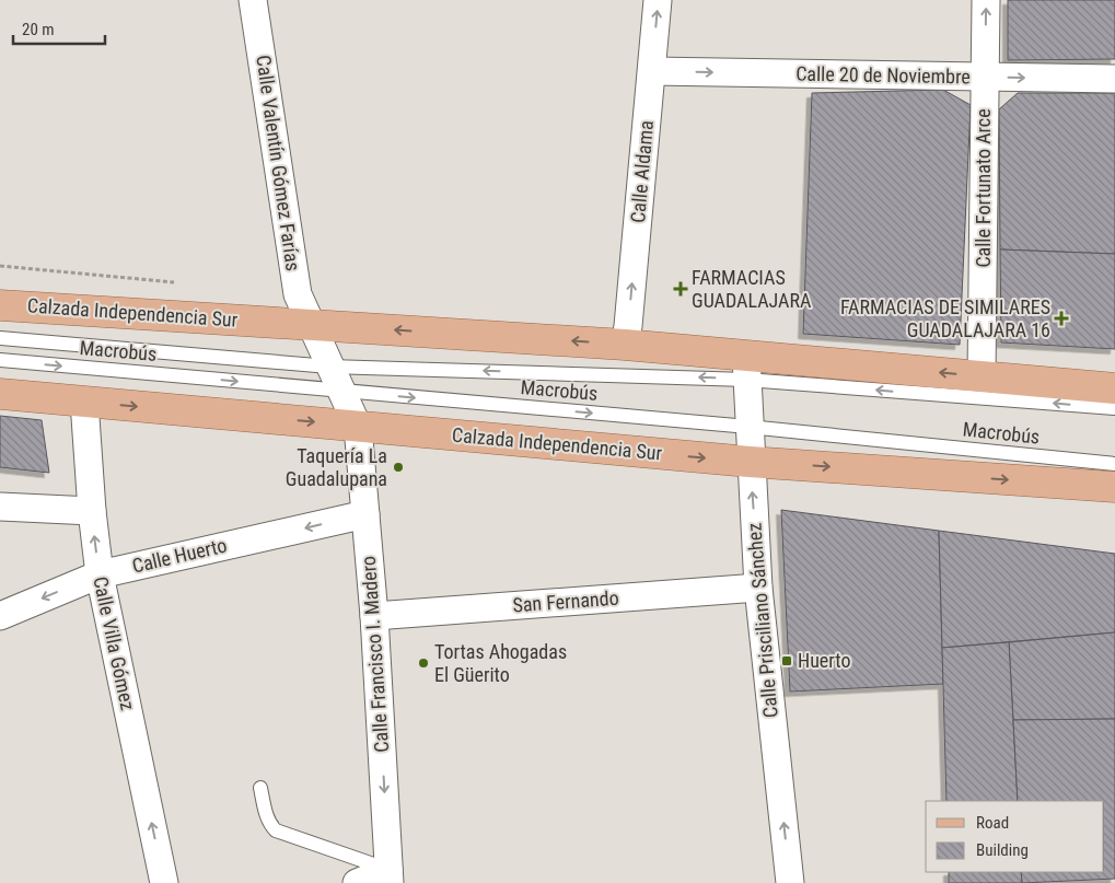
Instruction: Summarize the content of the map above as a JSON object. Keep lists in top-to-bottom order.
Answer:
{
  "streets": {
    "main road": ["Calzada Independencia Sur"],
    "street": [
      "Calle 20 de Noviembre",
      "Calle Valentín Gómez Farías",
      "Calle Aldama",
      "Calle Fortunato Arce",
      "Calle Huerto",
      "San Fernando",
      "Calle Prisciliano Sánchez",
      "Calle Villa Gómez",
      "Calle Francisco I. Madero"
    ],
    "lane": ["Macrobús"]
  },
  "crossings": [
    ["Calle 20 de Noviembre", "Calle Aldama"],
    ["Calle 20 de Noviembre", "Calle Fortunato Arce"],
    ["Calle Valentín Gómez Farías", "Calzada Independencia Sur"],
    ["Calle Valentín Gómez Farías", "Macrobús"],
    ["Calle Valentín Gómez Farías", "Calle Francisco I. Madero"],
    ["Calle Aldama", "Calzada Independencia Sur"],
    ["Calle Fortunato Arce", "Calzada Independencia Sur"],
    ["Calzada Independencia Sur", "Macrobús"],
    ["Calzada Independencia Sur", "Calle Prisciliano Sánchez"],
    ["Calzada Independencia Sur", "Calle Villa Gómez"],
    ["Calzada Independencia Sur", "Calle Francisco I. Madero"],
    ["Macrobús", "Calle Prisciliano Sánchez"],
    ["Calle Huerto", "Calle Villa Gómez"],
    ["Calle Huerto", "Calle Francisco I. Madero"],
    ["San Fernando", "Calle Prisciliano Sánchez"],
    ["San Fernando", "Calle Francisco I. Madero"]
  ],
  "one_way": [
    "Calle 20 de Noviembre",
    "Calle Aldama",
    "Calle Huerto",
    "Calle Prisciliano Sánchez",
    "Calle Villa Gómez",
    "Calle Francisco I. Madero"
  ],
  "places": {
    "health": ["FARMACIAS GUADALAJARA", "FARMACIAS DE SIMILARES GUADALAJARA 16"],
    "other": ["Taquería La Guadalupana", "Tortas Ahogadas El Güerito"],
    "transit": ["Huerto"]
  },
  "legend": ["Road", "Building"],
  "scale_bar": "20 m"
}
